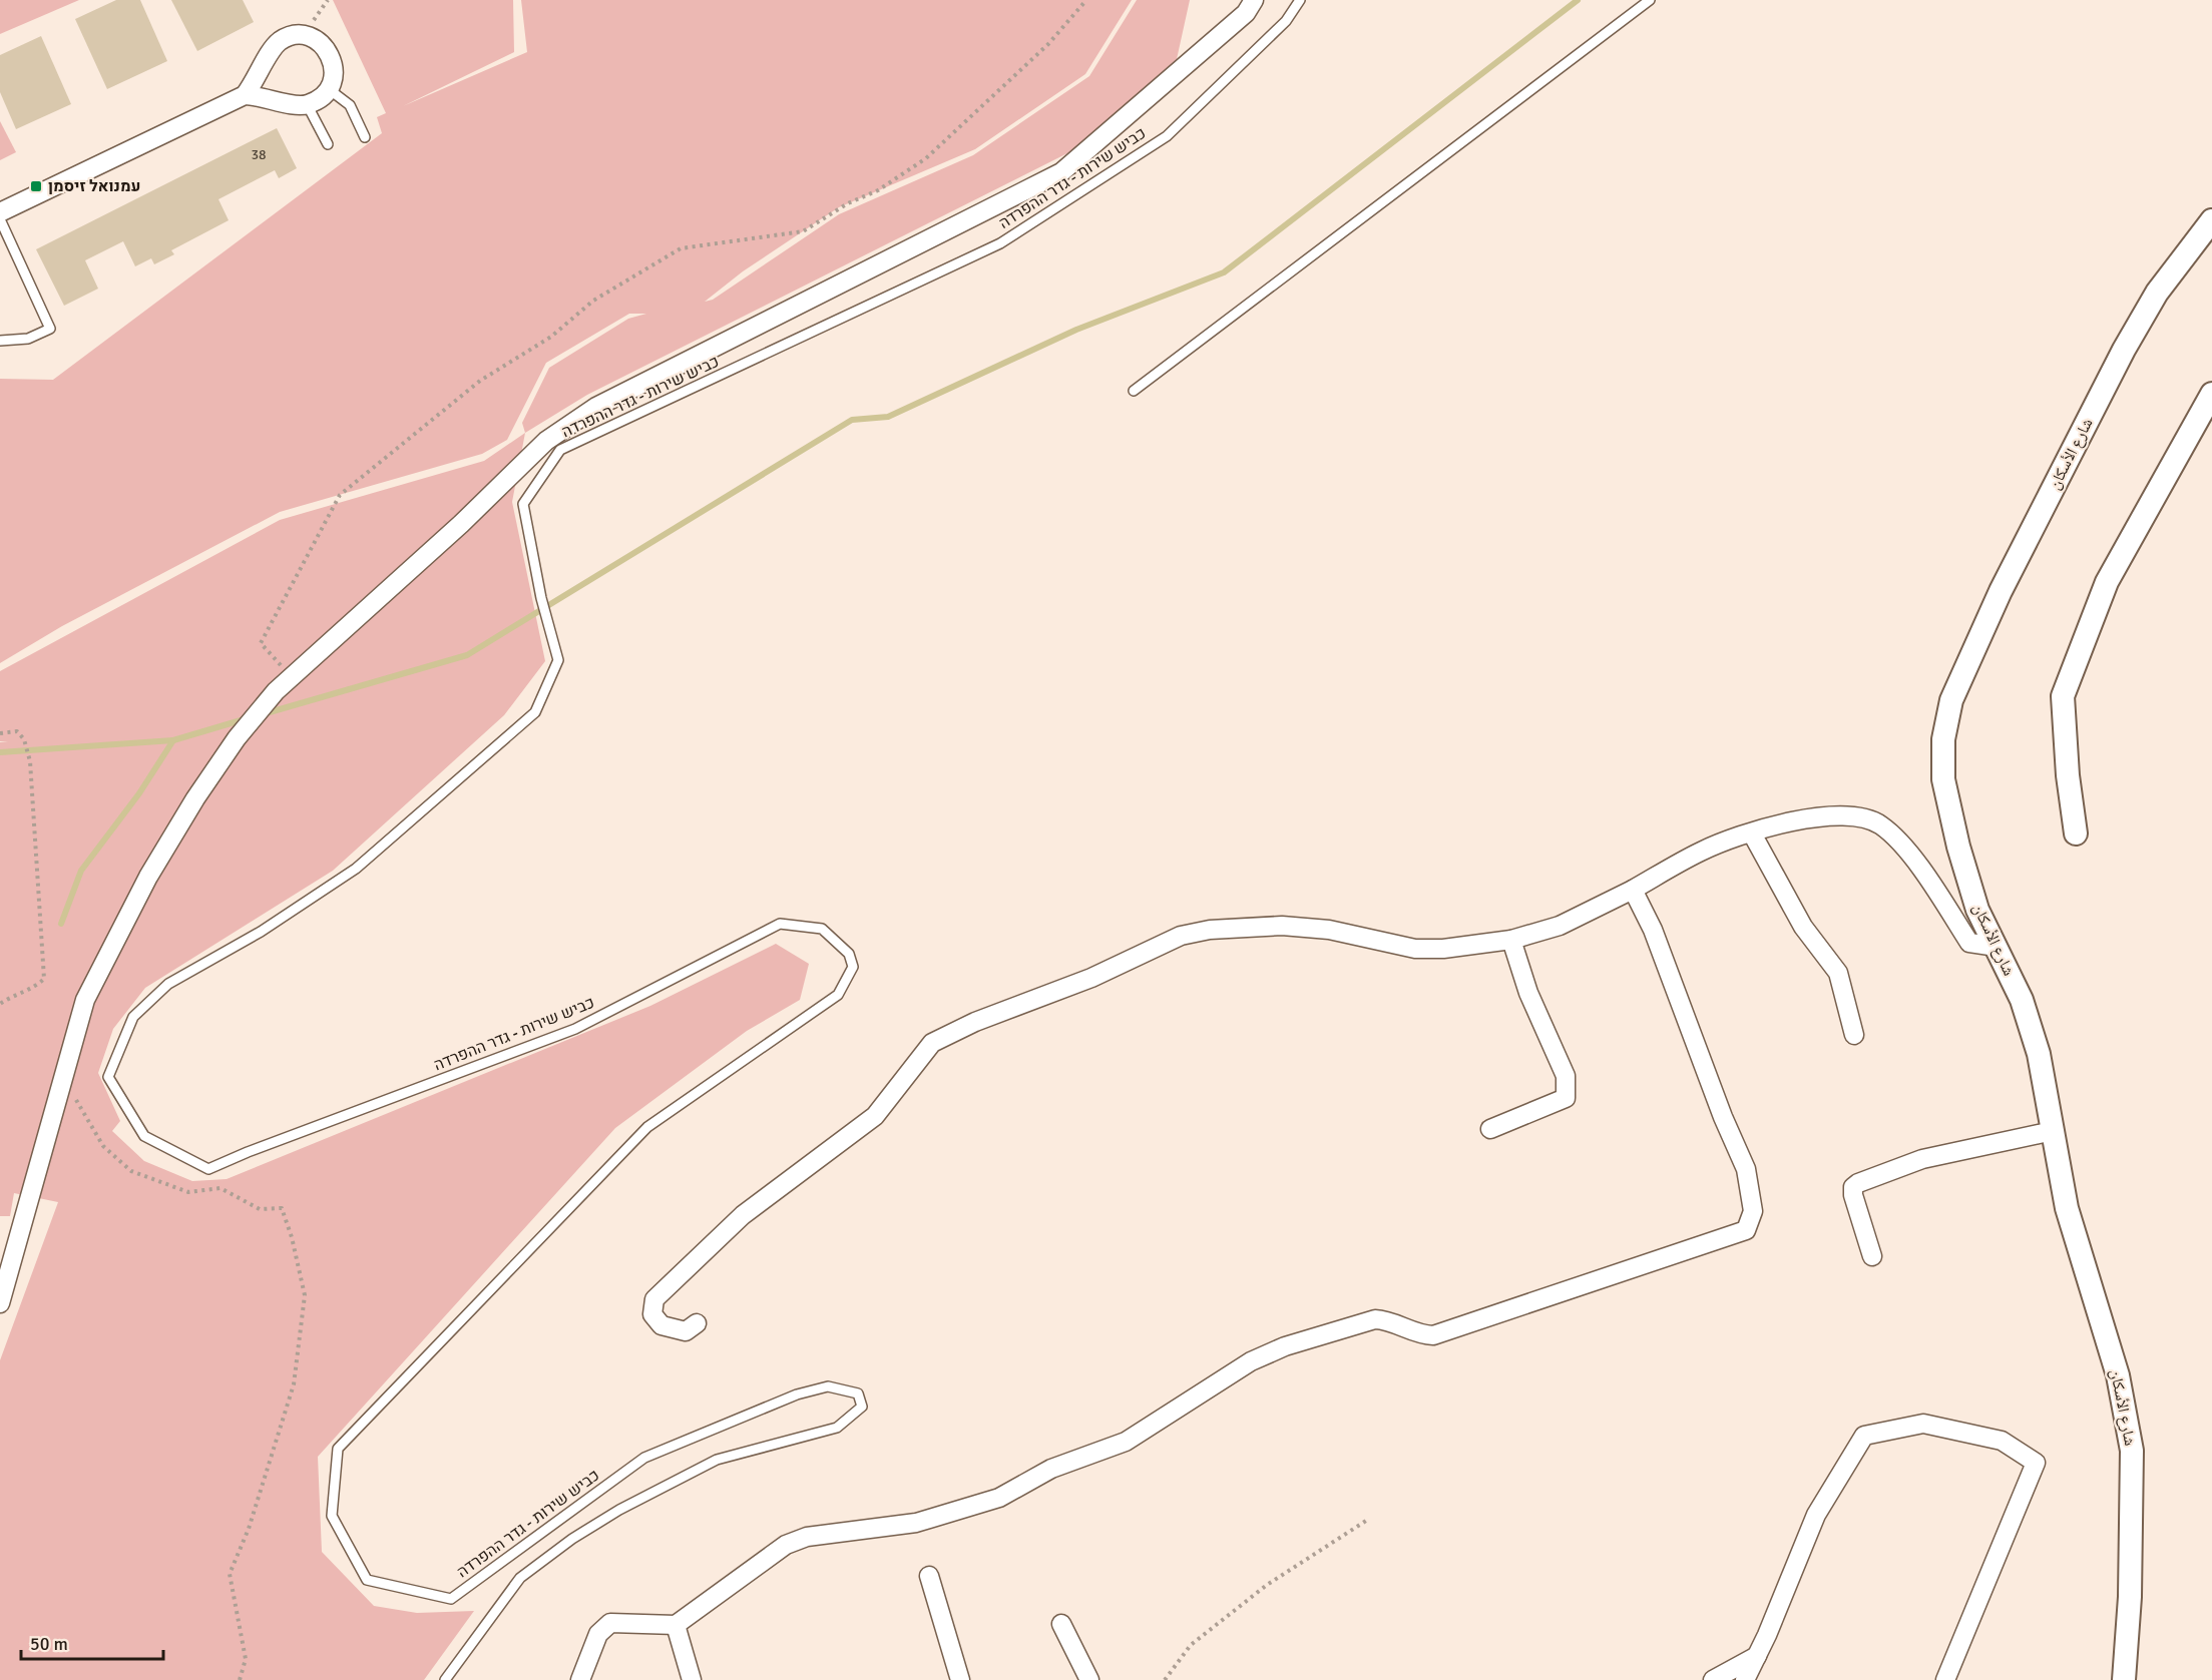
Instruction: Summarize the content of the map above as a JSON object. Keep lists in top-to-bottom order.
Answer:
{
  "streets": {
    "street": ["شارع الأسكان"],
    "lane": ["כביש שירות - גדר ההפרדה"]
  },
  "places": {
    "transit": ["עמנואל זיסמן"]
  },
  "house_numbers": ["38"],
  "scale_bar": "50 m"
}
